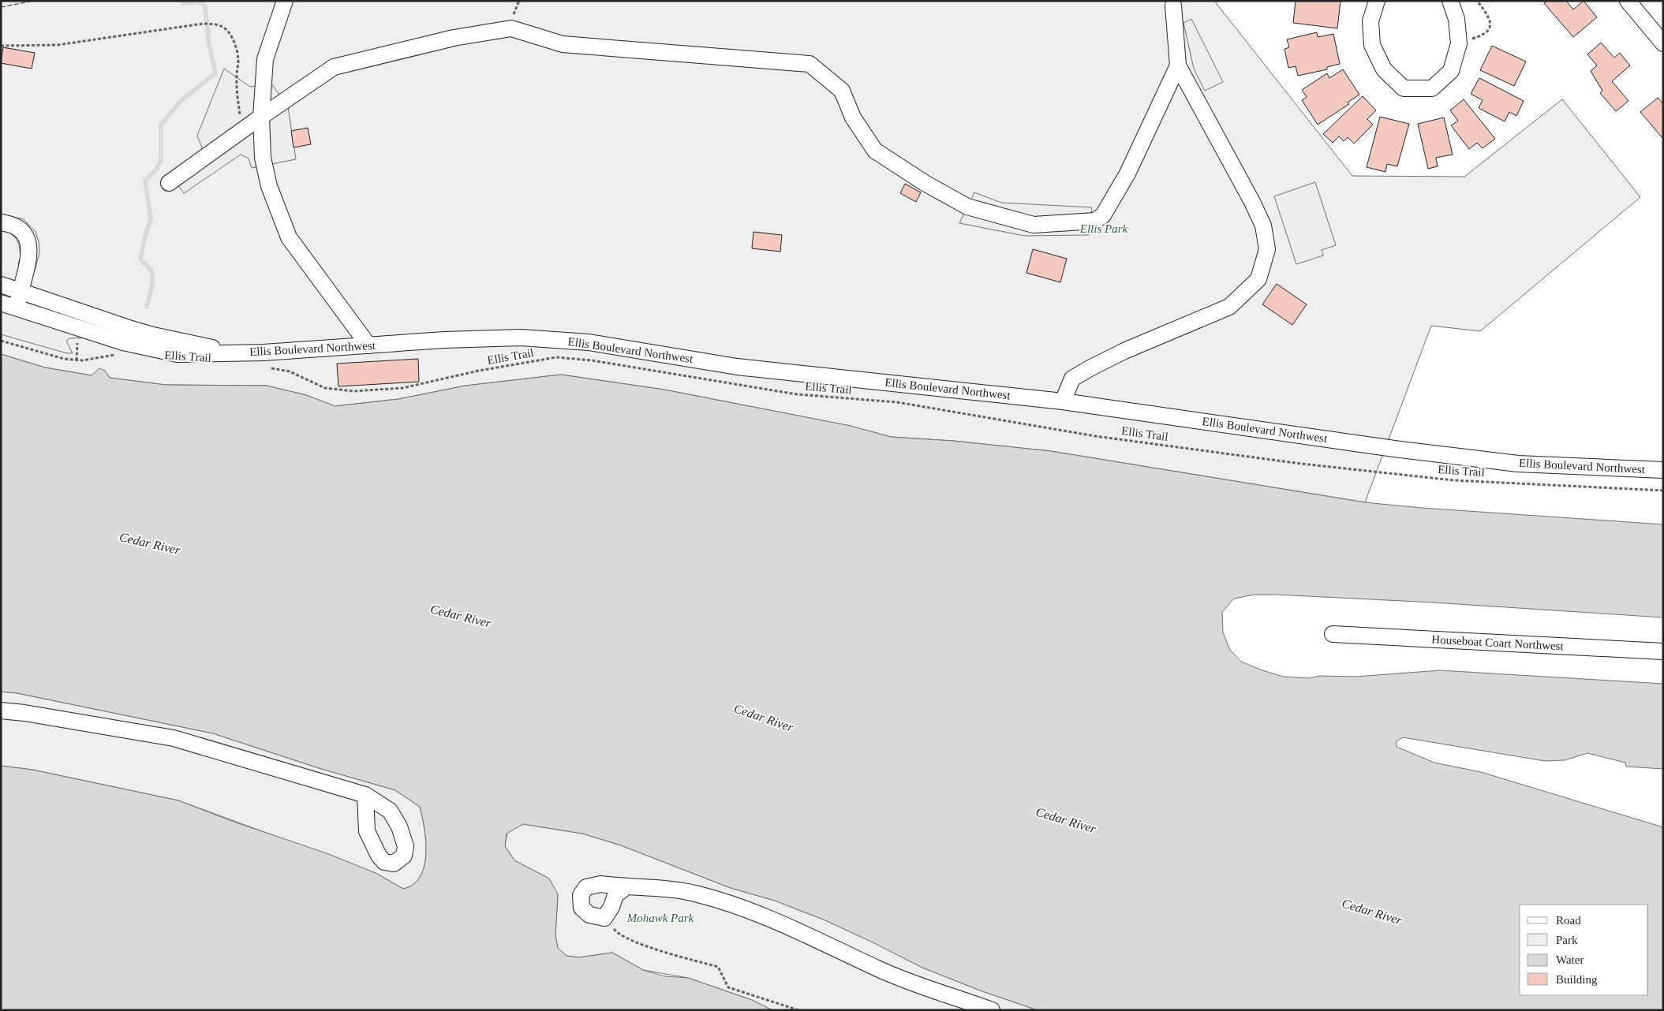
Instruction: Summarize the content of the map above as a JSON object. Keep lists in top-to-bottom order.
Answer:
{
  "streets": {
    "street": ["Ellis Boulevard Northwest", "Houseboat Coart Northwest"],
    "path": ["Ellis Trail"]
  },
  "water": ["Cedar River"],
  "parks": ["Ellis Park", "Mohawk Park"],
  "legend": [
    "Road",
    "Park",
    "Water",
    "Building"
  ]
}
